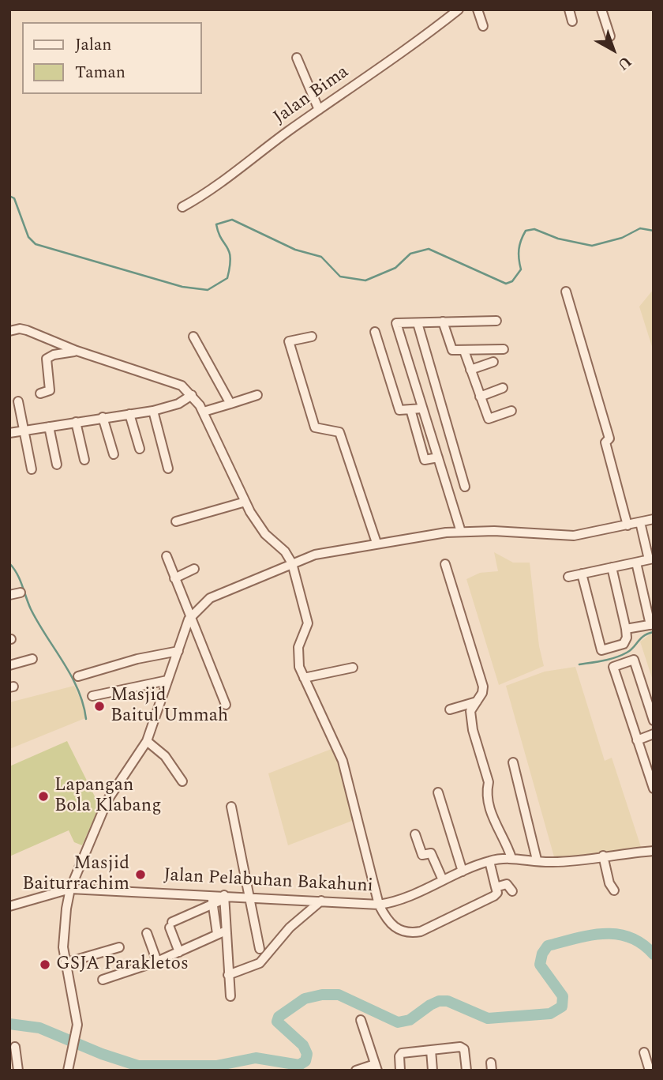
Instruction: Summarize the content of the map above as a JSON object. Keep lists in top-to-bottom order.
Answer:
{
  "streets": {
    "street": ["Jalan Bima", "Jalan Pelabuhan Bakahuni"]
  },
  "places": [
    "Masjid Baitul Ummah",
    "Lapangan Bola Klabang",
    "Masjid Baiturrachim",
    "GSJA Parakletos"
  ],
  "legend": ["Jalan", "Taman"],
  "north": "bottom right"
}
